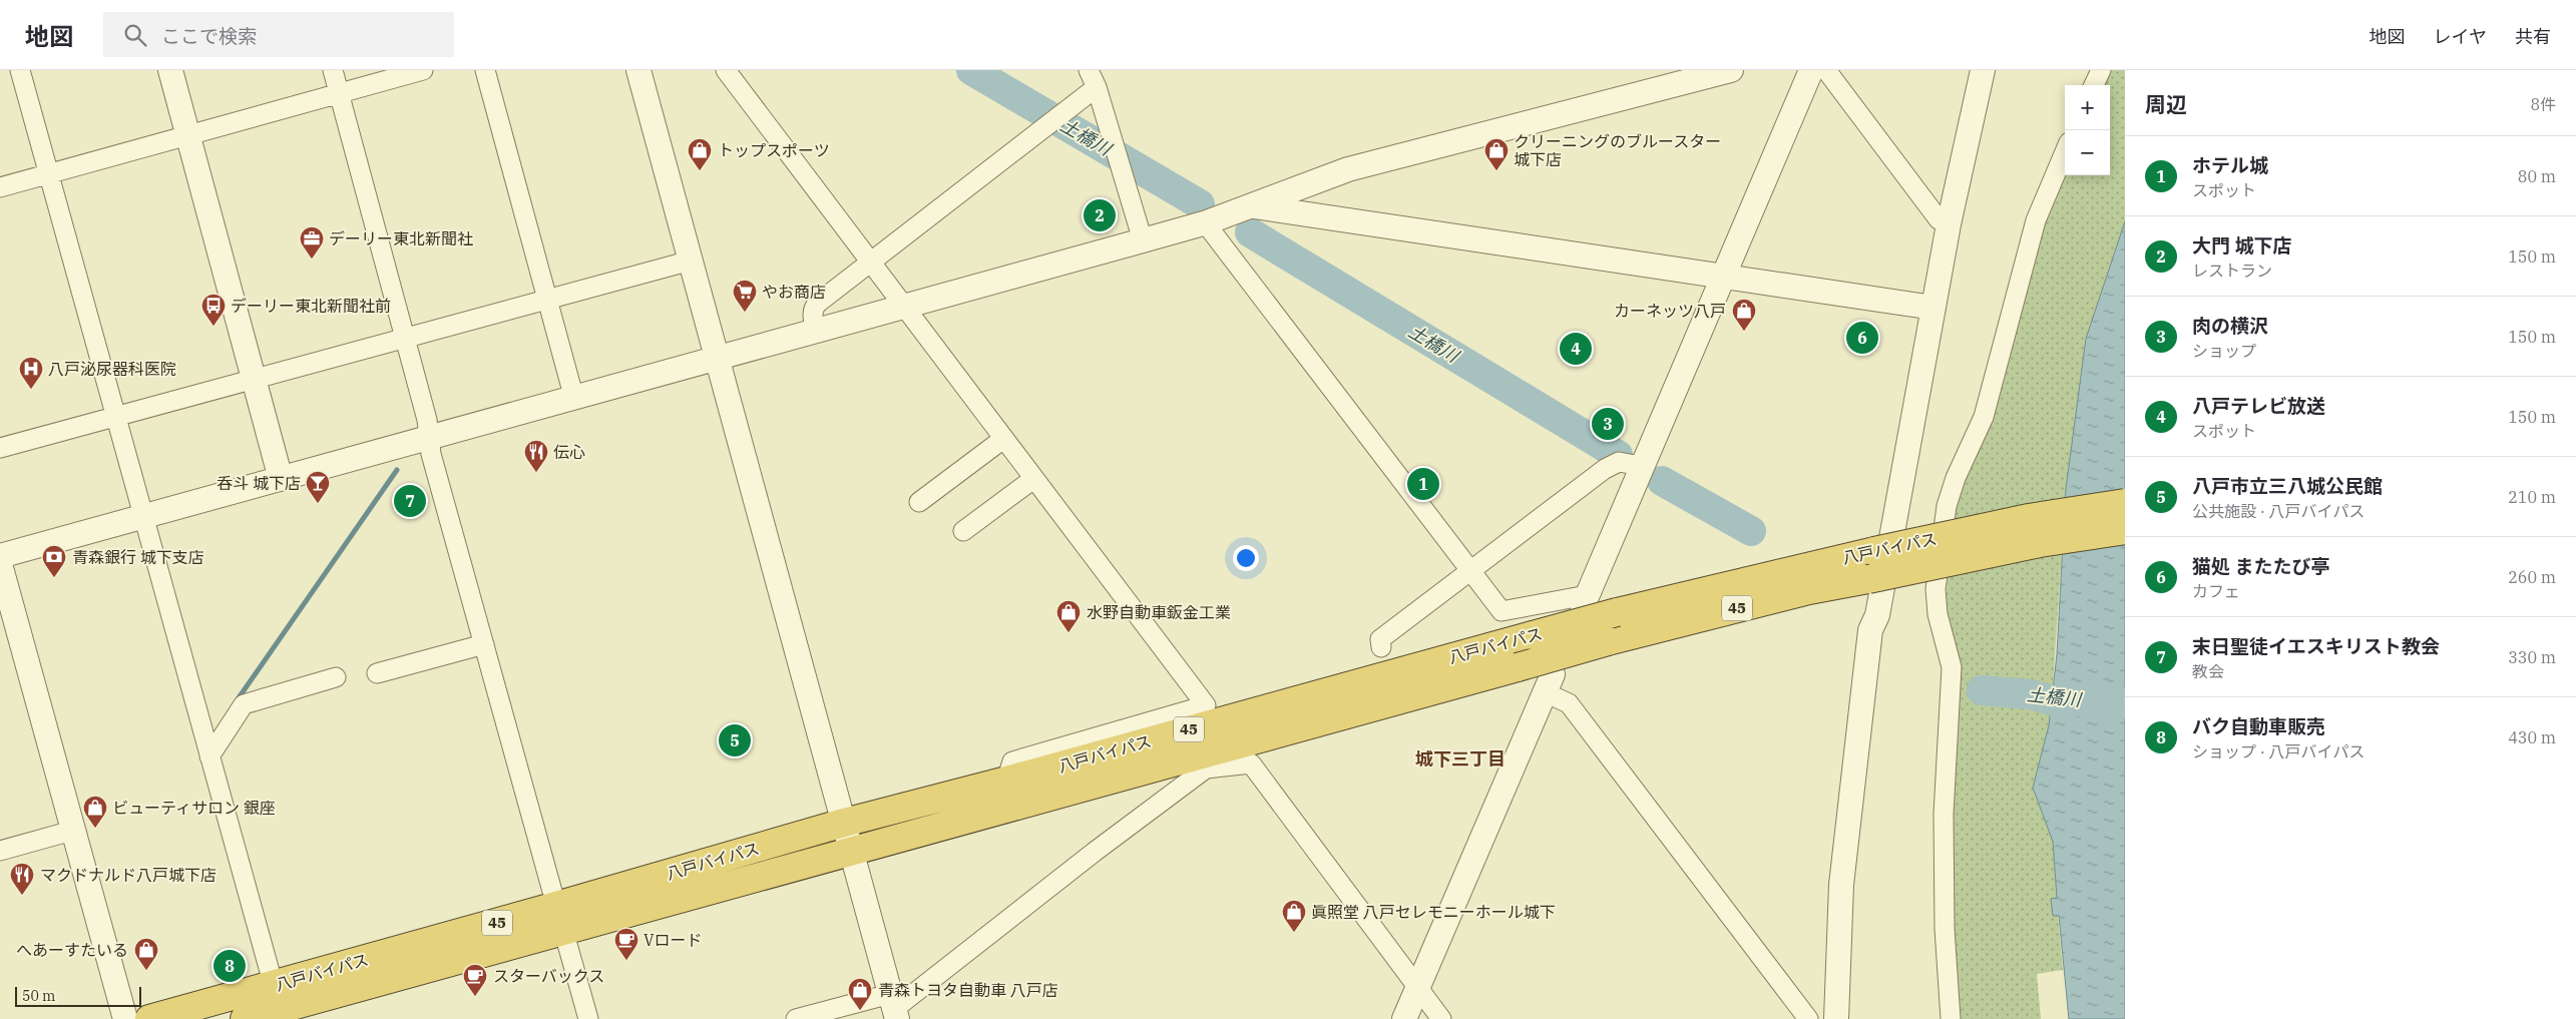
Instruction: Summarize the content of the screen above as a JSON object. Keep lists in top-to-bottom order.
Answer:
{
  "streets": {
    "highway": ["八戸バイパス", "45"]
  },
  "districts": ["城下三丁目"],
  "water": ["土橋川"],
  "places": {
    "shop": [
      "トップスポーツ",
      "クリーニングのブルースター 城下店",
      "カーネッツ八戸",
      "水野自動車鈑金工業",
      "ビューティサロン 銀座",
      "眞照堂 八戸セレモニーホール城下",
      "へあーすたいる",
      "青森トヨタ自動車 八戸店"
    ],
    "office": ["デーリー東北新聞社"],
    "supermarket": ["やお商店"],
    "bus stop": ["デーリー東北新聞社前"],
    "hospital": ["八戸泌尿器科医院"],
    "restaurant": ["伝心", "マクドナルド八戸城下店"],
    "bar": ["呑斗 城下店"],
    "bank": ["青森銀行 城下支店"],
    "cafe": ["Vロード", "スターバックス"]
  },
  "scale_bar": "50 m",
  "page": {
    "header": "地図",
    "search": "ここで検索",
    "nav": ["地図", "レイヤ", "共有"],
    "heading": ["周辺", "8件"],
    "map_buttons": ["+", "−"],
    "list": [
      {
        "mark": "1",
        "name": "ホテル城",
        "note": "スポット",
        "value": "80 m"
      },
      {
        "mark": "2",
        "name": "大門 城下店",
        "note": "レストラン",
        "value": "150 m"
      },
      {
        "mark": "3",
        "name": "肉の横沢",
        "note": "ショップ",
        "value": "150 m"
      },
      {
        "mark": "4",
        "name": "八戸テレビ放送",
        "note": "スポット",
        "value": "150 m"
      },
      {
        "mark": "5",
        "name": "八戸市立三八城公民館",
        "note": "公共施設 · 八戸バイパス",
        "value": "210 m"
      },
      {
        "mark": "6",
        "name": "猫処 またたび亭",
        "note": "カフェ",
        "value": "260 m"
      },
      {
        "mark": "7",
        "name": "末日聖徒イエスキリスト教会",
        "note": "教会",
        "value": "330 m"
      },
      {
        "mark": "8",
        "name": "バク自動車販売",
        "note": "ショップ · 八戸バイパス",
        "value": "430 m"
      }
    ],
    "pins": [
      "2",
      "6",
      "4",
      "3",
      "1",
      "7",
      "5",
      "8"
    ],
    "scale": "50 m"
  }
}
